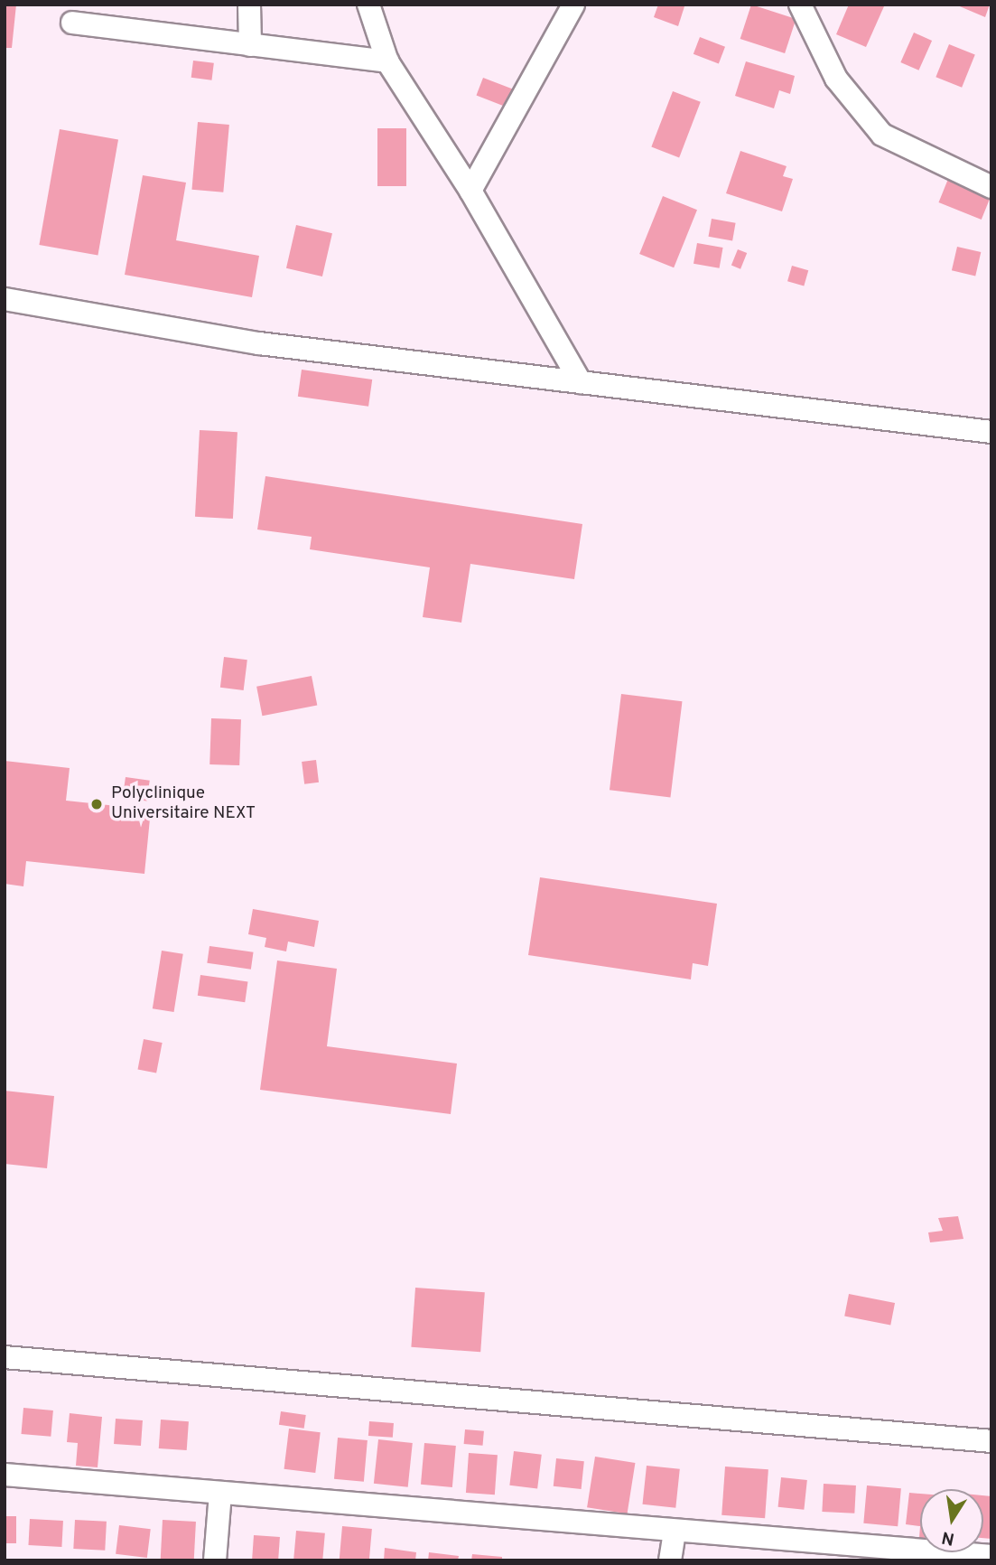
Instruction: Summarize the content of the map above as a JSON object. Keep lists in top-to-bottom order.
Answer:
{
  "places": ["Polyclinique Universitaire NEXT"],
  "north": "bottom"
}
